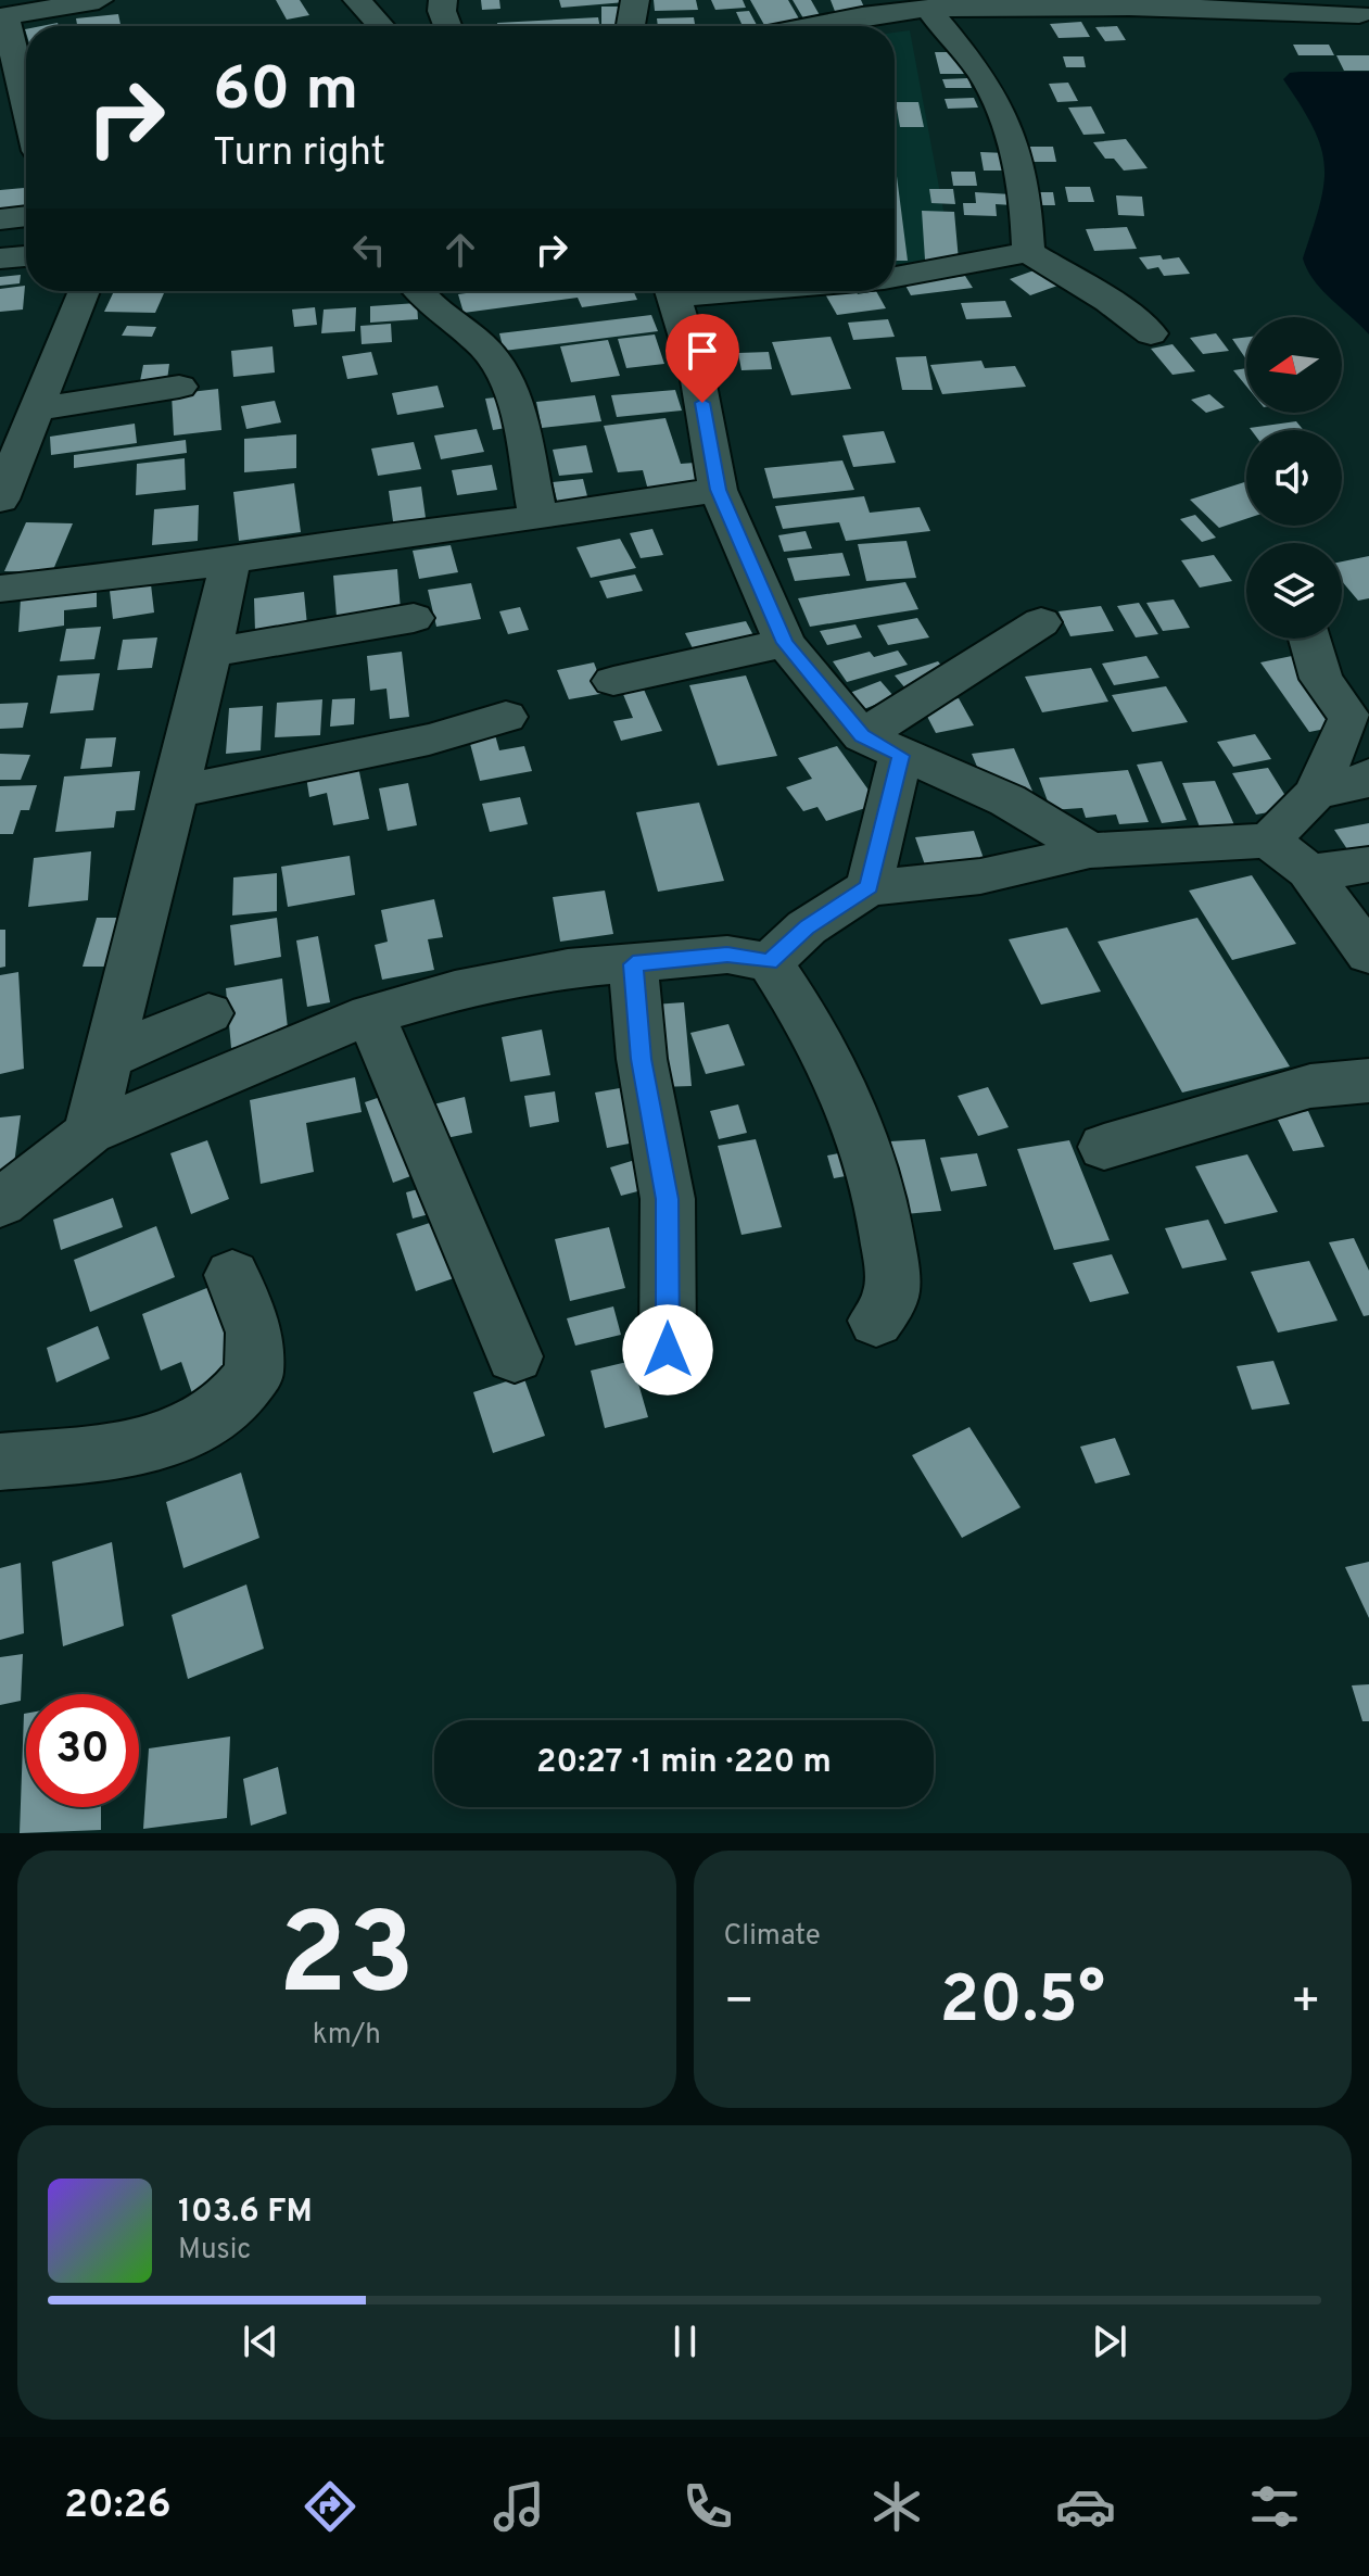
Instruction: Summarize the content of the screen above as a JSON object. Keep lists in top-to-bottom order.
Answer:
{
  "north": "left",
  "page": {
    "turn": ["60 m", "Turn right"],
    "limit": "30",
    "trip": "20:27 · 1 min · 220 m",
    "tile": [
      ["23", "km/h"],
      "Climate"
    ],
    "heat": ["−", "20.5°", "+"],
    "song": ["103.6 FM", "Music"],
    "tabs": "20:26"
  }
}
